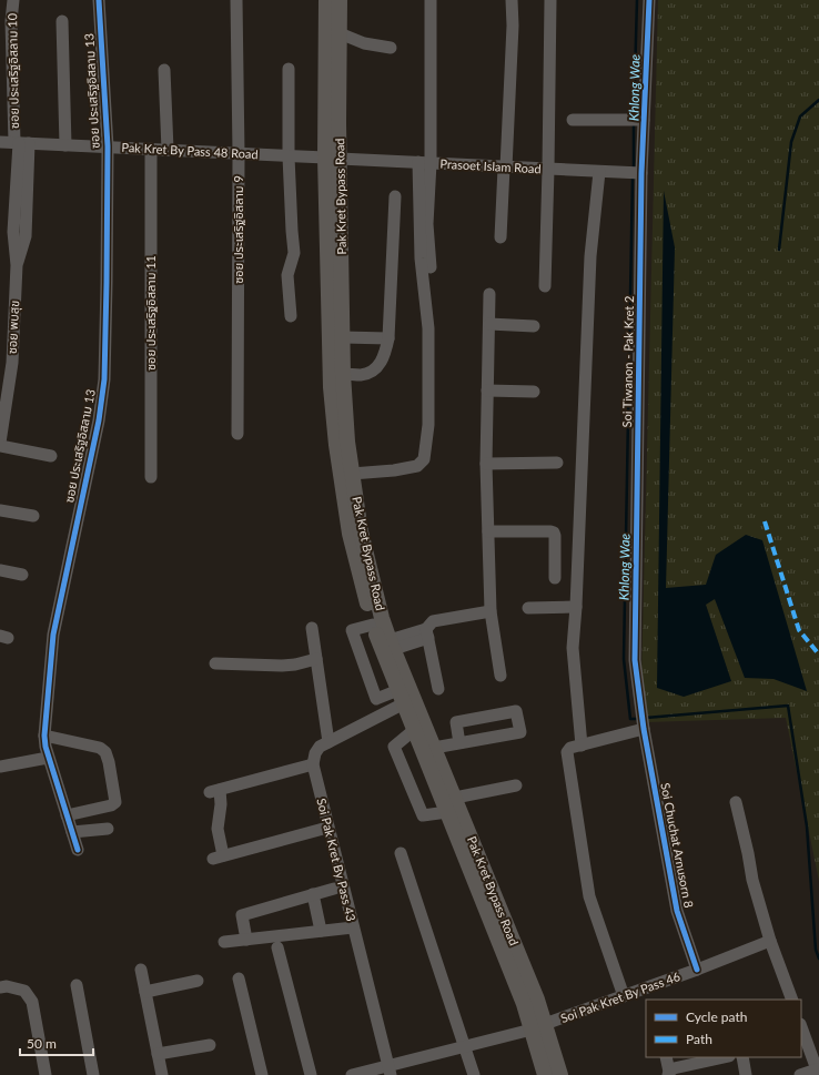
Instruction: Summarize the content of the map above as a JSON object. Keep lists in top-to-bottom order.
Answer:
{
  "streets": {
    "main road": ["Pak Kret Bypass Road"],
    "street": [
      "ซอย ประเสริฐอิสลาม 10",
      "ซอย ประเสริฐอิสลาม 13",
      "Pak Kret By Pass 48 Road",
      "Prasoet Islam Road",
      "ซอย ประเสริฐอิสลาม 9",
      "ซอย ประเสริฐอิสลาม 11",
      "ซอย พบสุข",
      "Soi Tiwanon - Pak Kret 2",
      "Soi Chuchat Arnusorn 8",
      "Soi Pak Kret By Pass 43",
      "Soi Pak Kret By Pass 46"
    ]
  },
  "crossings": [
    ["ซอย ประเสริฐอิสลาม 10", "Pak Kret By Pass 48 Road"],
    ["ซอย ประเสริฐอิสลาม 10", "ซอย พบสุข"],
    ["ซอย ประเสริฐอิสลาม 13", "Pak Kret By Pass 48 Road"],
    ["Pak Kret By Pass 48 Road", "Prasoet Islam Road"],
    ["Pak Kret By Pass 48 Road", "Pak Kret Bypass Road"],
    ["Pak Kret By Pass 48 Road", "ซอย ประเสริฐอิสลาม 9"],
    ["Pak Kret By Pass 48 Road", "ซอย ประเสริฐอิสลาม 11"],
    ["Pak Kret By Pass 48 Road", "ซอย พบสุข"],
    ["Prasoet Islam Road", "Pak Kret Bypass Road"],
    ["Prasoet Islam Road", "Soi Tiwanon - Pak Kret 2"],
    ["Pak Kret Bypass Road", "Soi Pak Kret By Pass 46"],
    ["Soi Tiwanon - Pak Kret 2", "Soi Chuchat Arnusorn 8"],
    ["Soi Chuchat Arnusorn 8", "Soi Pak Kret By Pass 46"],
    ["Soi Pak Kret By Pass 43", "Soi Pak Kret By Pass 46"]
  ],
  "water": ["Khlong Wae"],
  "legend": ["Cycle path", "Path"],
  "scale_bar": "50 m"
}
